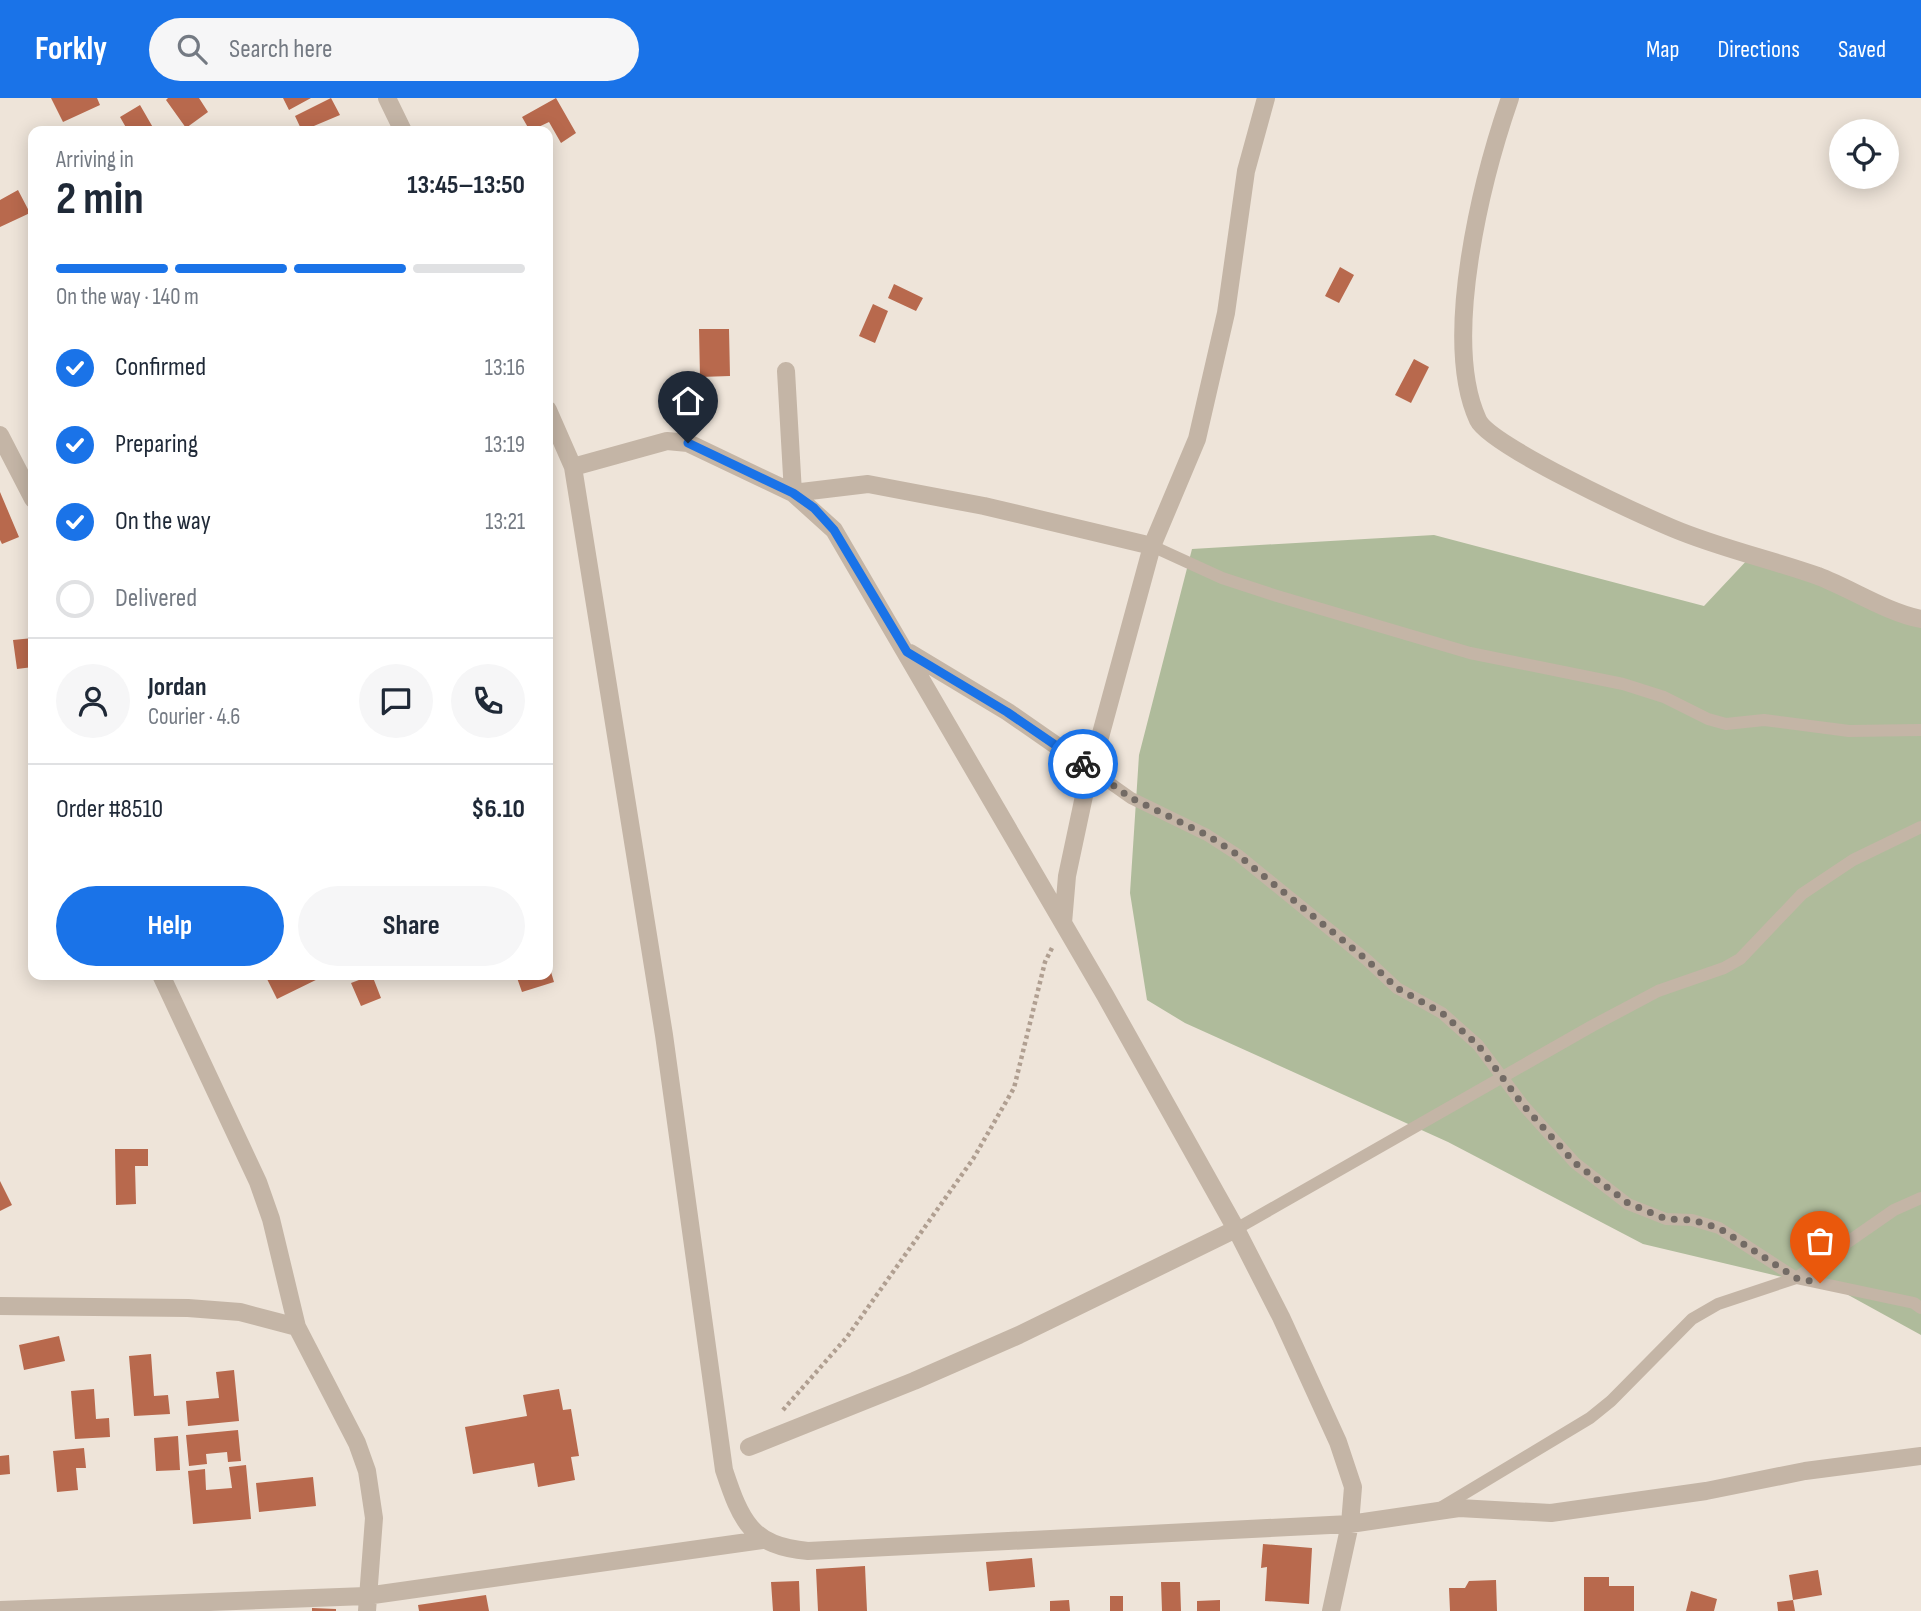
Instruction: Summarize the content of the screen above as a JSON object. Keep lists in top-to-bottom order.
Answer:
{
  "page": {
    "header": "Forkly",
    "search": "Search here",
    "nav": ["Map", "Directions", "Saved"],
    "heading": ["2 min", "Arriving in", "13:45–13:50"],
    "panel": [
      "Jordan",
      "Courier · 4.6",
      "Order #8510",
      "$6.10"
    ],
    "bar": "On the way · 140 m",
    "list": [
      ["Confirmed", "13:16"],
      ["Preparing", "13:19"],
      ["On the way", "13:21"],
      "Delivered"
    ],
    "buttons": ["Help", "Share"]
  }
}
